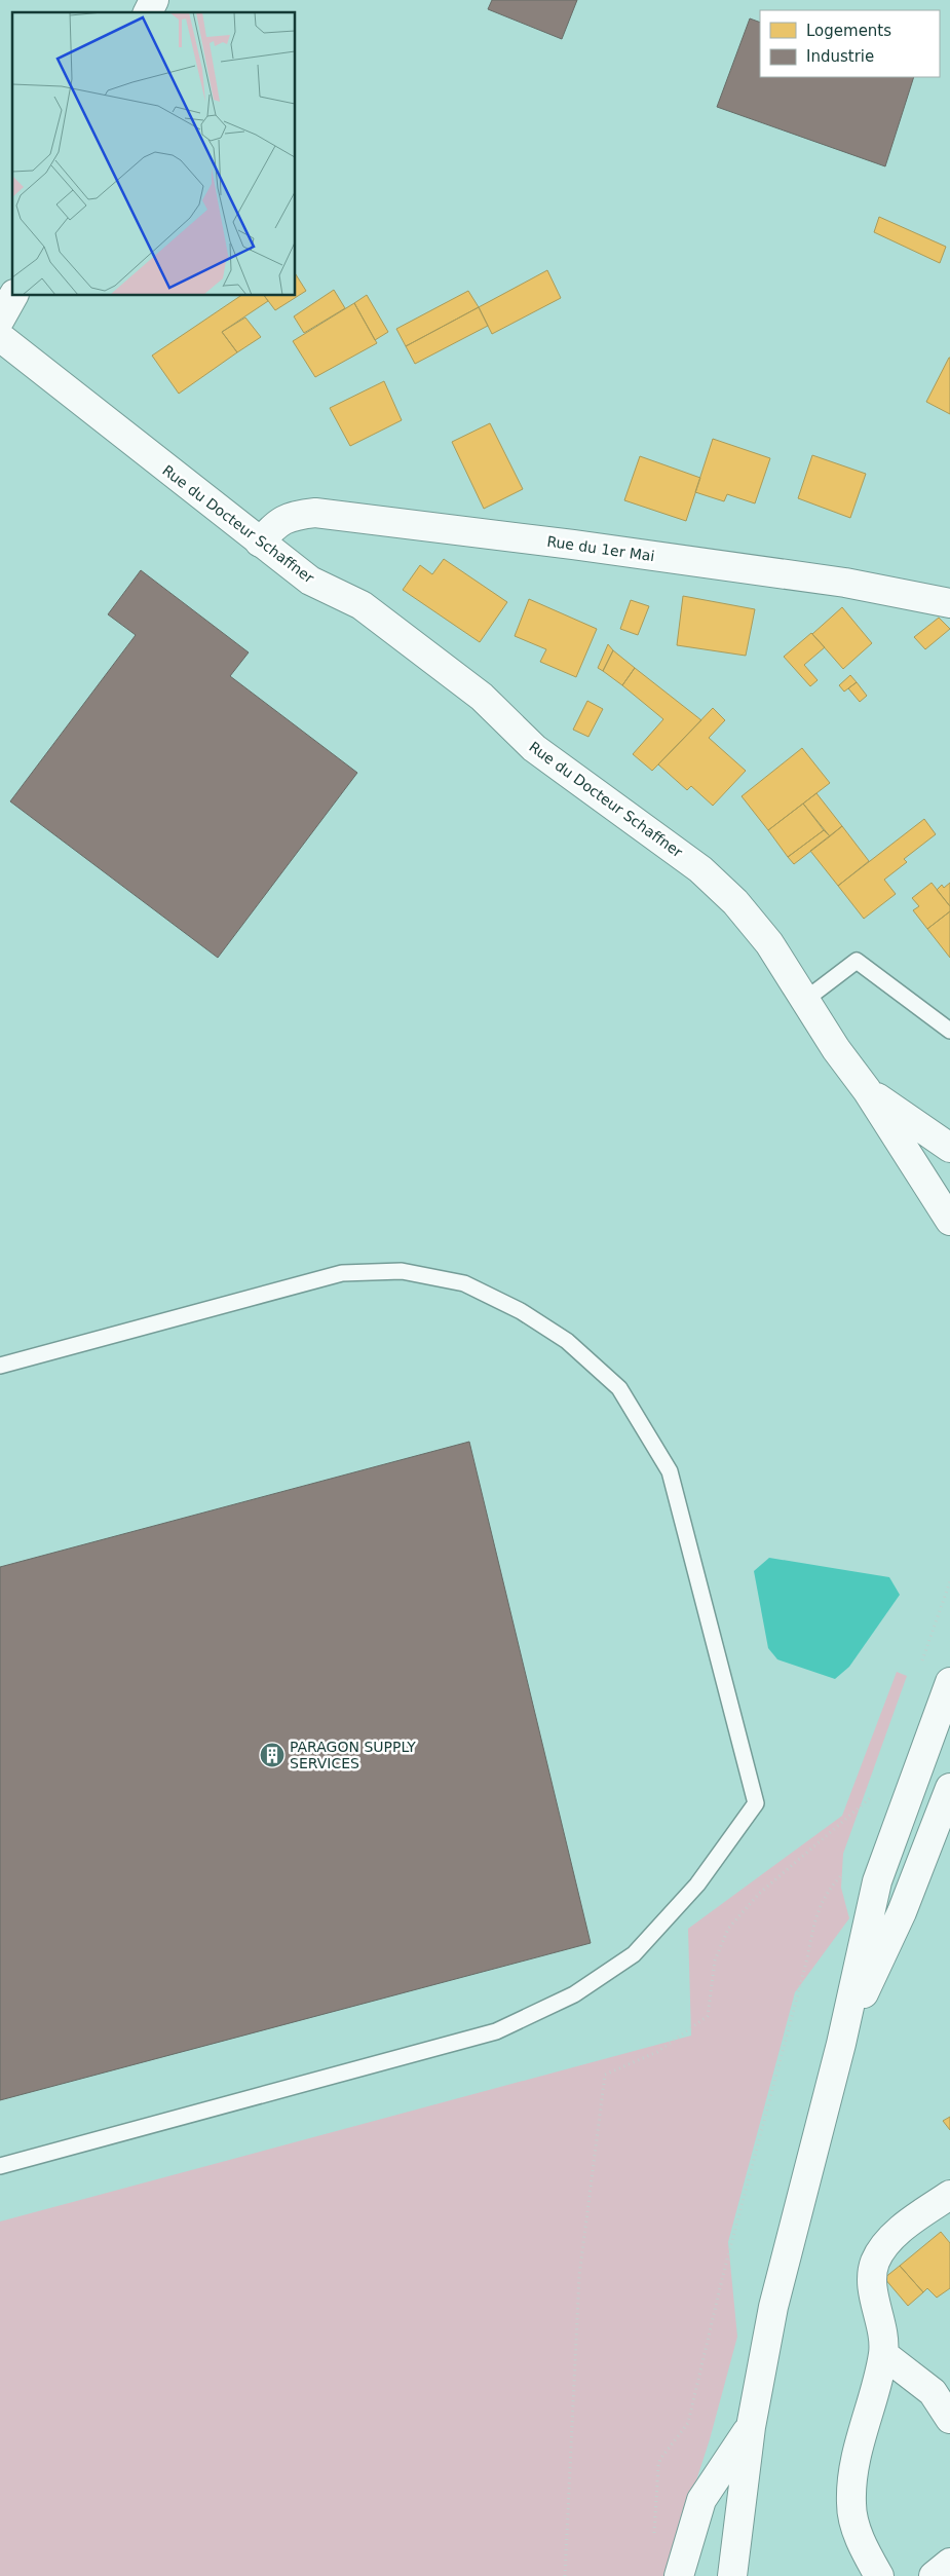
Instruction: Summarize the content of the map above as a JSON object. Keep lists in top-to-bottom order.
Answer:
{
  "streets": {
    "street": ["Rue du Docteur Schaffner", "Rue du 1er Mai"]
  },
  "crossings": [
    ["Rue du Docteur Schaffner", "Rue du 1er Mai"]
  ],
  "places": {
    "building": ["PARAGON SUPPLY SERVICES"]
  },
  "legend": ["Logements", "Industrie"]
}
